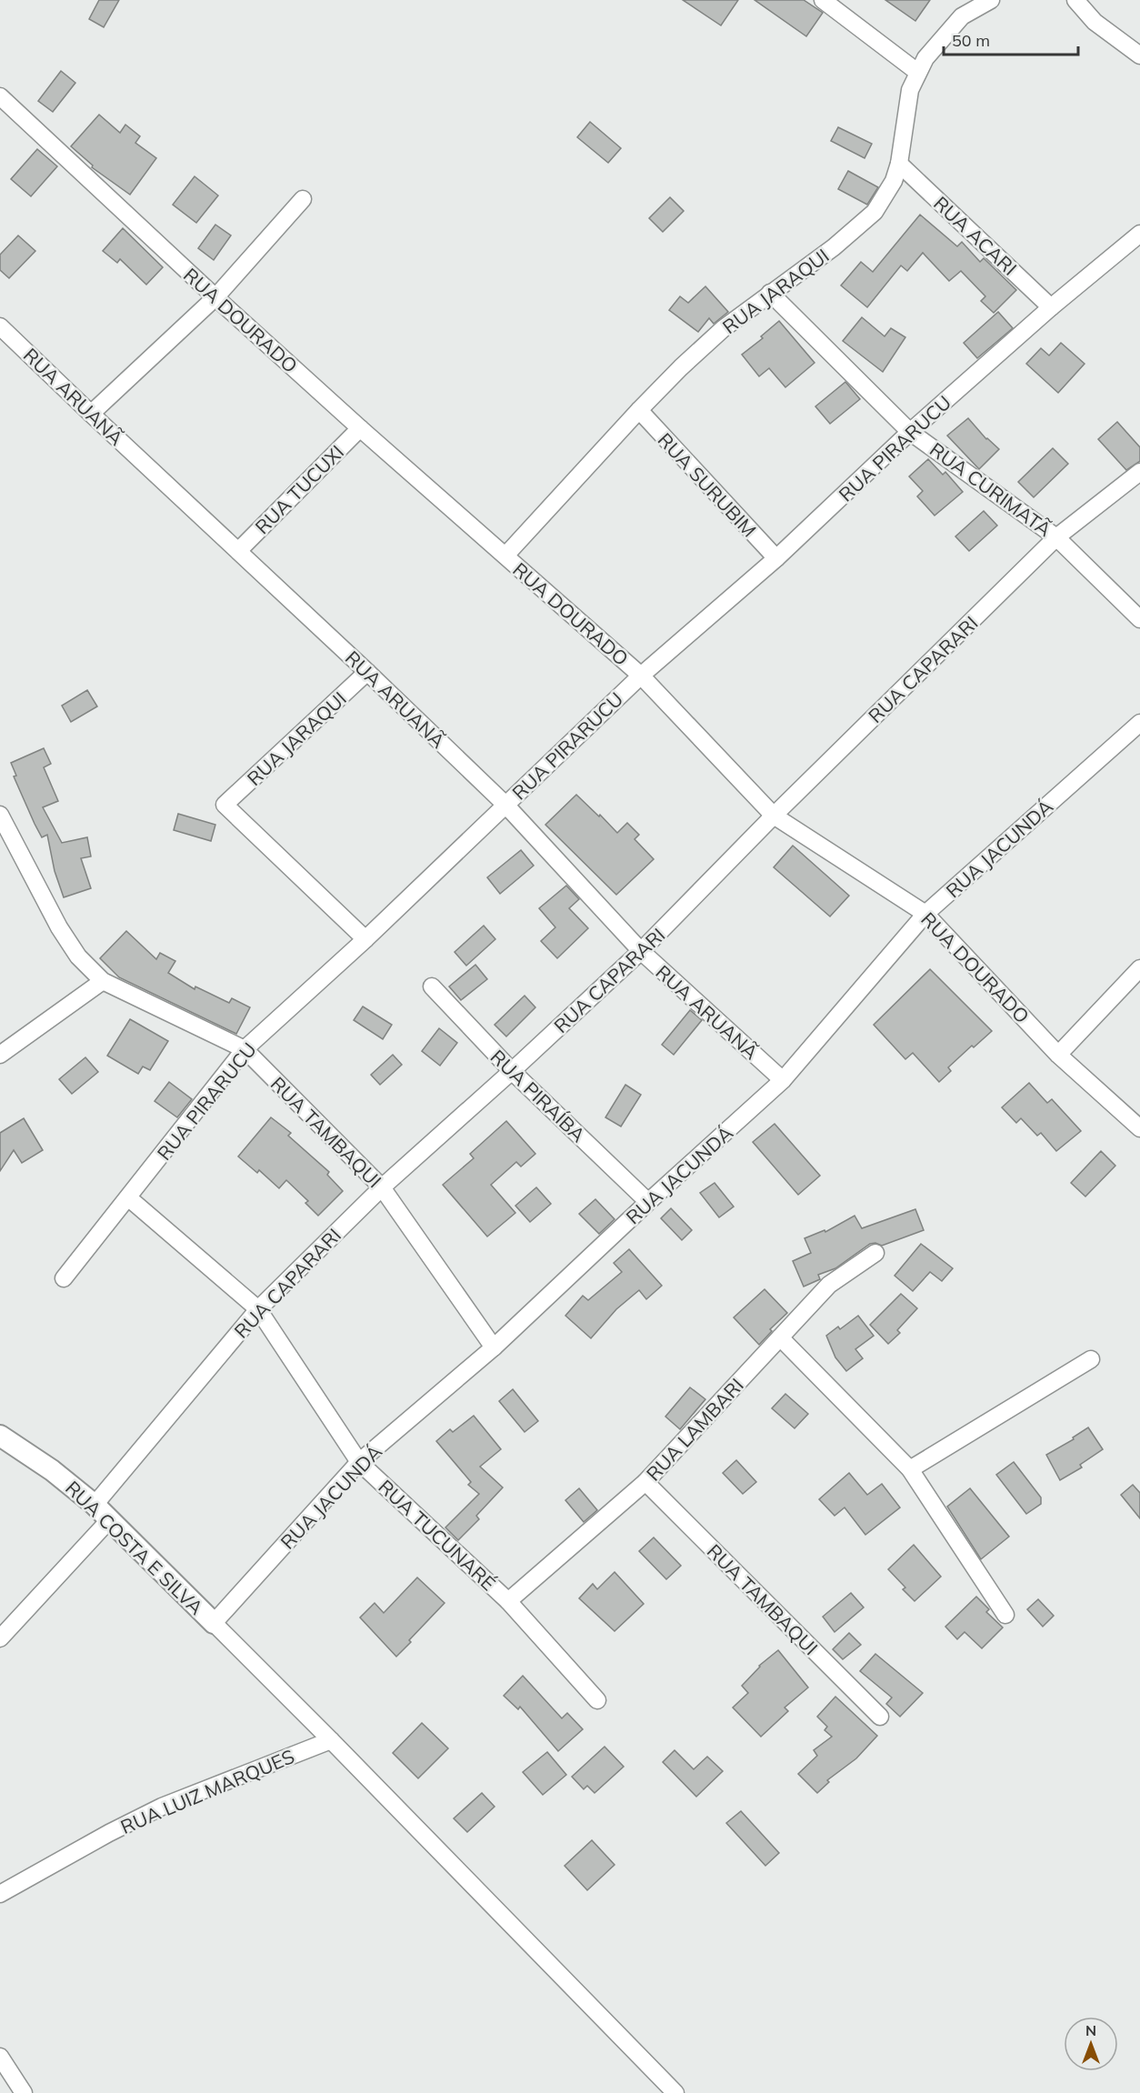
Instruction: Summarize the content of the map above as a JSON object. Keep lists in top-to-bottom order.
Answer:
{
  "streets": {
    "street": [
      "RUA ACARI",
      "RUA JARAQUI",
      "RUA DOURADO",
      "RUA ARUANÃ",
      "RUA PIRARUCU",
      "RUA SURUBIM",
      "RUA TUCUXI",
      "RUA CURIMATÃ",
      "RUA CAPARARI",
      "RUA JACUNDÁ",
      "RUA PIRAÍBA",
      "RUA TAMBAQUI",
      "RUA LAMBARI",
      "RUA TUCUNARÉ",
      "RUA COSTA E SILVA",
      "RUA LUIZ MARQUES"
    ]
  },
  "crossings": [
    ["RUA ACARI", "RUA JARAQUI"],
    ["RUA ACARI", "RUA PIRARUCU"],
    ["RUA JARAQUI", "RUA DOURADO"],
    ["RUA JARAQUI", "RUA ARUANÃ"],
    ["RUA JARAQUI", "RUA PIRARUCU"],
    ["RUA JARAQUI", "RUA SURUBIM"],
    ["RUA JARAQUI", "RUA CURIMATÃ"],
    ["RUA DOURADO", "RUA PIRARUCU"],
    ["RUA DOURADO", "RUA TUCUXI"],
    ["RUA DOURADO", "RUA CAPARARI"],
    ["RUA DOURADO", "RUA JACUNDÁ"],
    ["RUA ARUANÃ", "RUA PIRARUCU"],
    ["RUA ARUANÃ", "RUA TUCUXI"],
    ["RUA ARUANÃ", "RUA CAPARARI"],
    ["RUA ARUANÃ", "RUA JACUNDÁ"],
    ["RUA PIRARUCU", "RUA SURUBIM"],
    ["RUA PIRARUCU", "RUA CURIMATÃ"],
    ["RUA PIRARUCU", "RUA TAMBAQUI"],
    ["RUA PIRARUCU", "RUA TUCUNARÉ"],
    ["RUA CURIMATÃ", "RUA CAPARARI"],
    ["RUA CAPARARI", "RUA PIRAÍBA"],
    ["RUA CAPARARI", "RUA TAMBAQUI"],
    ["RUA CAPARARI", "RUA TUCUNARÉ"],
    ["RUA CAPARARI", "RUA COSTA E SILVA"],
    ["RUA JACUNDÁ", "RUA PIRAÍBA"],
    ["RUA JACUNDÁ", "RUA TAMBAQUI"],
    ["RUA JACUNDÁ", "RUA TUCUNARÉ"],
    ["RUA JACUNDÁ", "RUA COSTA E SILVA"],
    ["RUA TAMBAQUI", "RUA LAMBARI"],
    ["RUA LAMBARI", "RUA TUCUNARÉ"]
  ],
  "scale_bar": "50 m",
  "north": "top"
}
